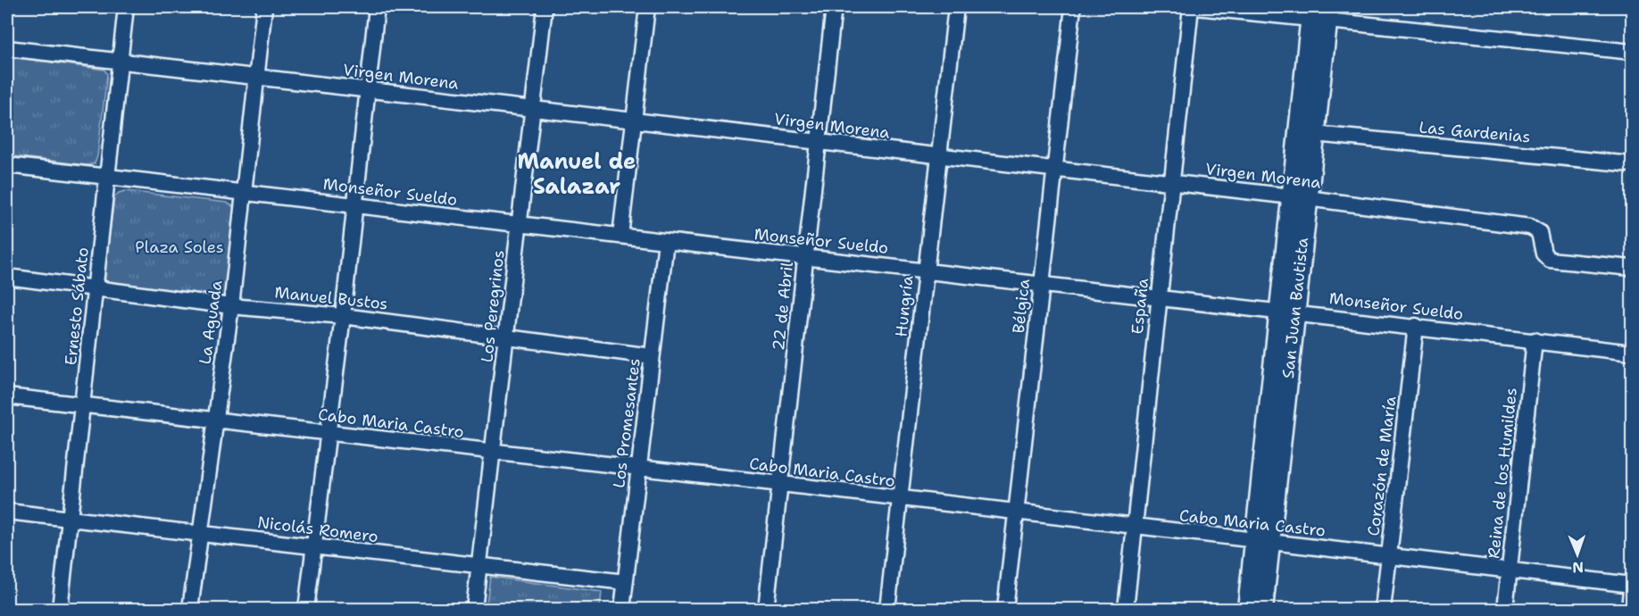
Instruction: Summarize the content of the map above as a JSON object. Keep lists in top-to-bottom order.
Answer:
{
  "streets": {
    "street": [
      "Virgen Morena",
      "Las Gardenias",
      "Monseñor Sueldo",
      "Manuel Bustos",
      "Ernesto Sábato",
      "Los Peregrinos",
      "22 de Abril",
      "Hungría",
      "Bélgica",
      "España",
      "San Juan Bautista",
      "La Aguada",
      "Cabo Maria Castro",
      "Los Promesantes",
      "Corazón de María",
      "Reina de los Humildes",
      "Nicolás Romero"
    ]
  },
  "crossings": [
    ["Virgen Morena", "Ernesto Sábato"],
    ["Virgen Morena", "Los Peregrinos"],
    ["Virgen Morena", "22 de Abril"],
    ["Virgen Morena", "Hungría"],
    ["Virgen Morena", "Bélgica"],
    ["Virgen Morena", "España"],
    ["Virgen Morena", "San Juan Bautista"],
    ["Virgen Morena", "La Aguada"],
    ["Las Gardenias", "San Juan Bautista"],
    ["Monseñor Sueldo", "Ernesto Sábato"],
    ["Monseñor Sueldo", "Los Peregrinos"],
    ["Monseñor Sueldo", "22 de Abril"],
    ["Monseñor Sueldo", "Hungría"],
    ["Monseñor Sueldo", "Bélgica"],
    ["Monseñor Sueldo", "España"],
    ["Monseñor Sueldo", "San Juan Bautista"],
    ["Monseñor Sueldo", "La Aguada"],
    ["Monseñor Sueldo", "Los Promesantes"],
    ["Monseñor Sueldo", "Corazón de María"],
    ["Monseñor Sueldo", "Reina de los Humildes"],
    ["Manuel Bustos", "Ernesto Sábato"],
    ["Manuel Bustos", "Los Peregrinos"],
    ["Manuel Bustos", "La Aguada"],
    ["Manuel Bustos", "Los Promesantes"],
    ["Ernesto Sábato", "Cabo Maria Castro"],
    ["Ernesto Sábato", "Nicolás Romero"],
    ["Los Peregrinos", "Cabo Maria Castro"],
    ["Los Peregrinos", "Nicolás Romero"],
    ["22 de Abril", "Cabo Maria Castro"],
    ["Hungría", "Cabo Maria Castro"],
    ["Bélgica", "Cabo Maria Castro"],
    ["España", "Cabo Maria Castro"],
    ["San Juan Bautista", "Cabo Maria Castro"],
    ["La Aguada", "Cabo Maria Castro"],
    ["La Aguada", "Nicolás Romero"],
    ["Cabo Maria Castro", "Los Promesantes"],
    ["Cabo Maria Castro", "Corazón de María"],
    ["Cabo Maria Castro", "Reina de los Humildes"],
    ["Los Promesantes", "Nicolás Romero"]
  ],
  "districts": ["Manuel de Salazar"],
  "parks": ["Plaza Soles"],
  "north": "bottom"
}
